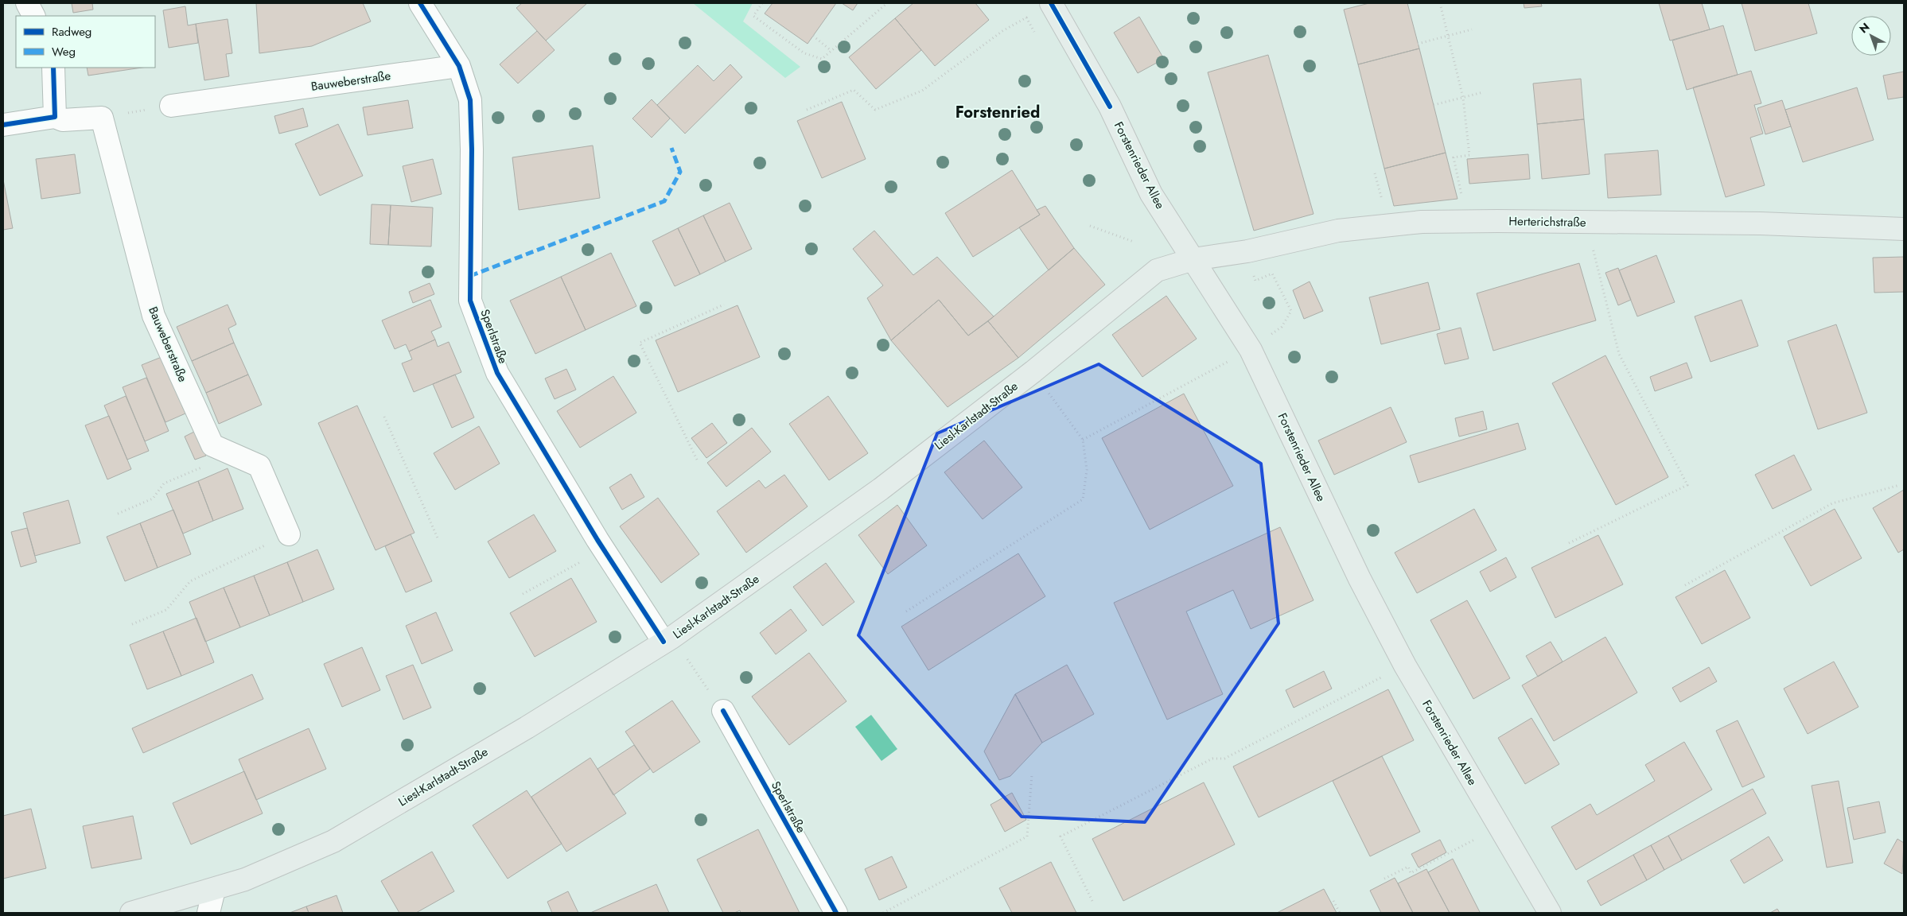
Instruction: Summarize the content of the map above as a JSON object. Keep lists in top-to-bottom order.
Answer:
{
  "streets": {
    "main road": ["Forstenrieder Allee", "Herterichstraße", "Liesl-Karlstadt-Straße"],
    "street": ["Bauweberstraße", "Sperlstraße"]
  },
  "crossings": [
    ["Bauweberstraße", "Sperlstraße"],
    ["Forstenrieder Allee", "Herterichstraße"],
    ["Forstenrieder Allee", "Liesl-Karlstadt-Straße"],
    ["Herterichstraße", "Liesl-Karlstadt-Straße"],
    ["Sperlstraße", "Liesl-Karlstadt-Straße"]
  ],
  "districts": ["Forstenried"],
  "legend": ["Radweg", "Weg"],
  "north": "top left"
}
